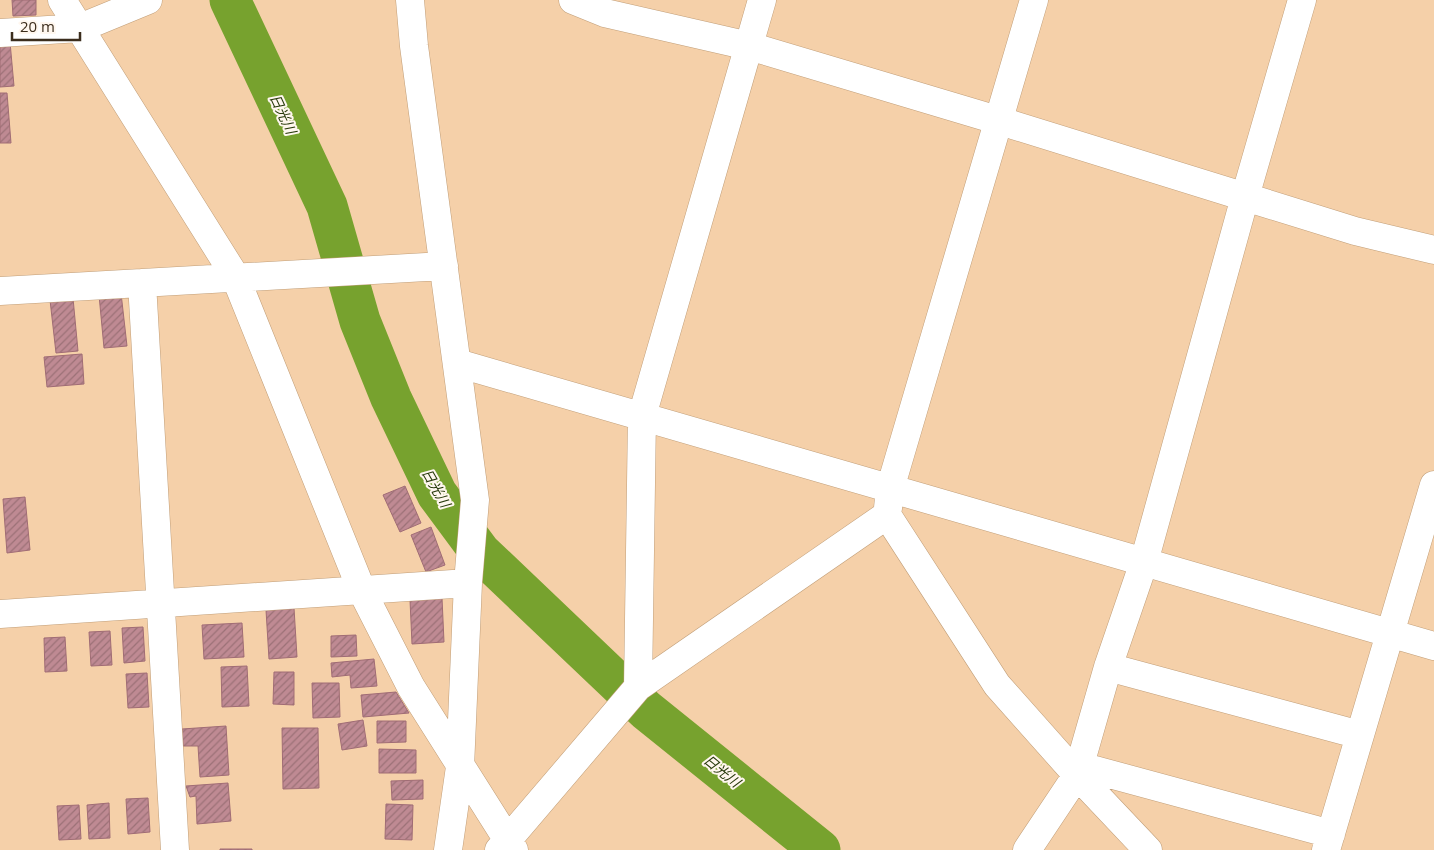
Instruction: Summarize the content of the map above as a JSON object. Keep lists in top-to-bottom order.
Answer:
{
  "water": ["日光川"],
  "scale_bar": "20 m"
}
